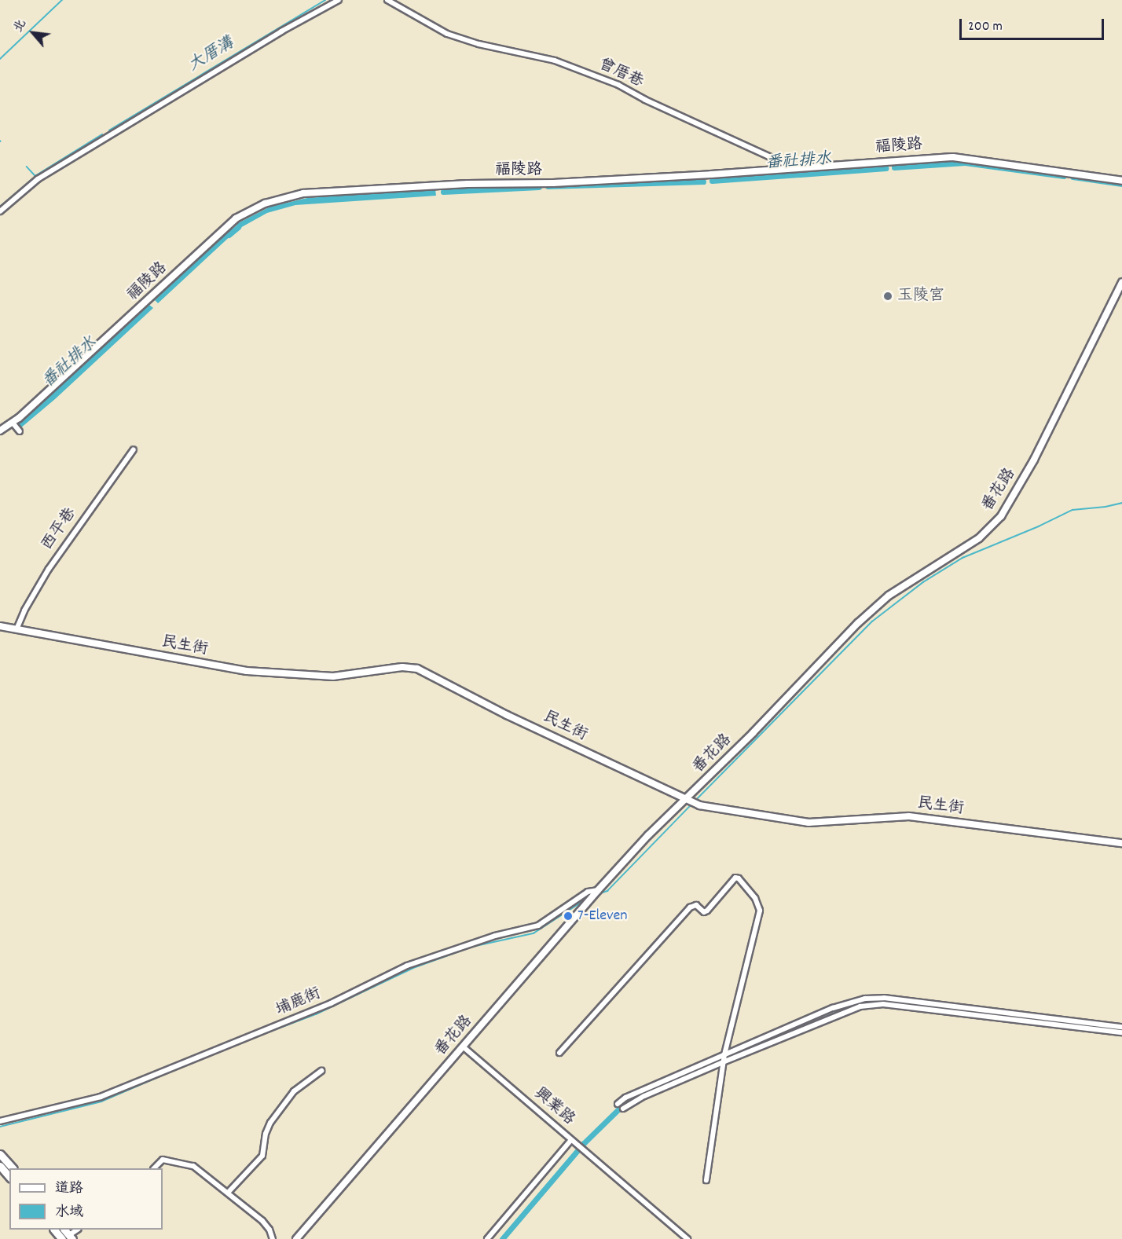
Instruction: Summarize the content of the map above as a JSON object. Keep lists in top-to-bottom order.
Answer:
{
  "streets": {
    "main road": ["番花路"],
    "street": [
      "曾厝巷",
      "福陵路",
      "西平巷",
      "民生街",
      "埔鹿街",
      "興業路"
    ]
  },
  "crossings": [
    ["曾厝巷", "福陵路"],
    ["番花路", "民生街"],
    ["番花路", "埔鹿街"],
    ["番花路", "興業路"],
    ["西平巷", "民生街"]
  ],
  "water": ["大厝溝", "番社排水"],
  "places": ["玉陵宮", "7-Eleven"],
  "legend": ["道路", "水域"],
  "scale_bar": "200 m",
  "north": "top left"
}
